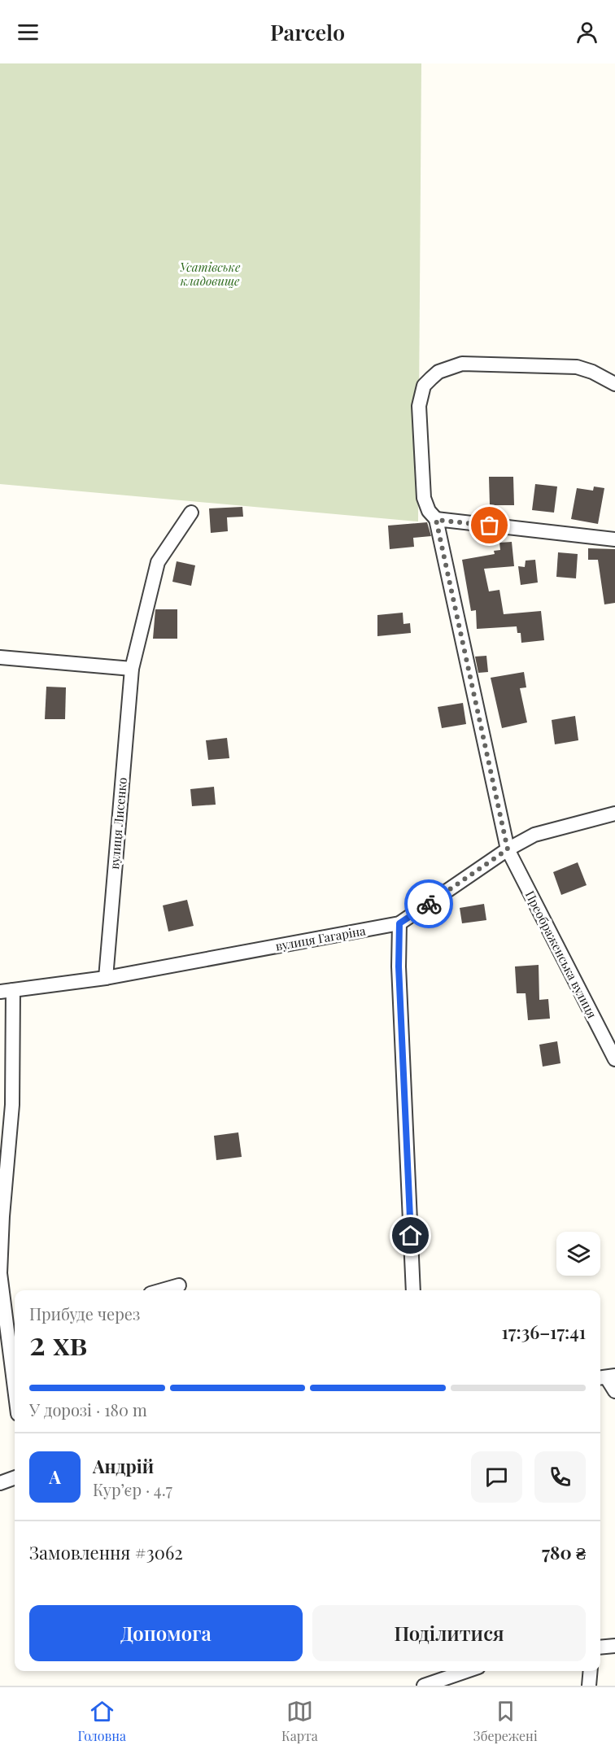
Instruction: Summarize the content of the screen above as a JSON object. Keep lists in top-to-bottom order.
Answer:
{
  "streets": {
    "street": ["вулиця Лисенко", "вулиця Гагаріна", "Преображенська вулиця"]
  },
  "crossings": [
    ["вулиця Лисенко", "вулиця Гагаріна"],
    ["вулиця Гагаріна", "Преображенська вулиця"]
  ],
  "parks": ["Усатівське кладовище"],
  "page": {
    "header": "Parcelo",
    "heading": ["2 хв", "Прибуде через", "17:36–17:41"],
    "panel": [
      "Андрій",
      "Кур’єр · 4.7",
      "Замовлення #3062",
      "780 ₴"
    ],
    "bar": "У дорозі · 180 m",
    "round": "А",
    "buttons": ["Допомога", "Поділитися"],
    "tabs": ["Головна", "Карта", "Збережені"]
  }
}
